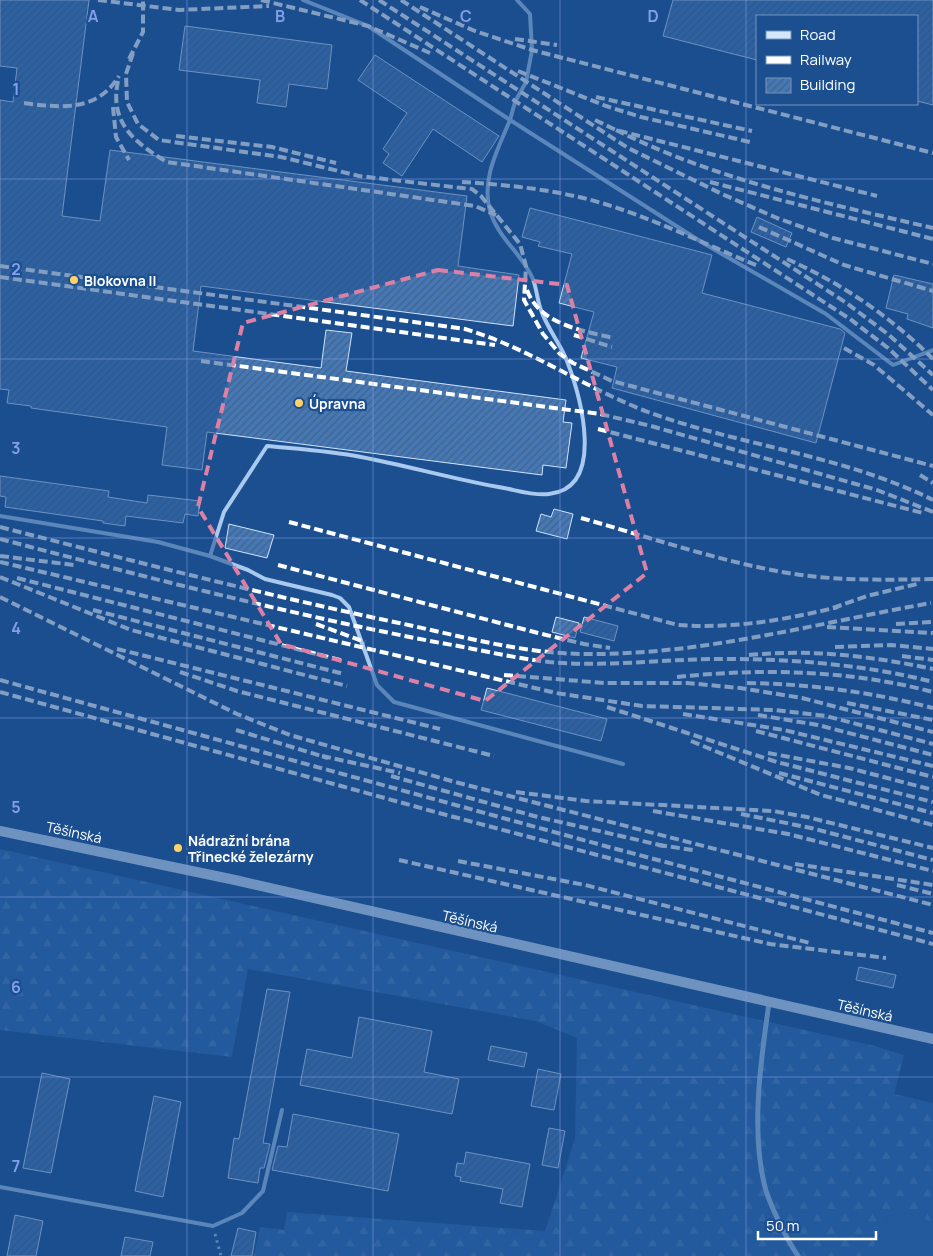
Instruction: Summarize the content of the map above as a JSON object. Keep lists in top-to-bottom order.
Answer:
{
  "streets": {
    "main road": ["Těšínská"]
  },
  "places": ["Blokovna II", "Úpravna", "Nádražní brána Třinecké železárny"],
  "legend": ["Road", "Railway", "Building"],
  "scale_bar": "50 m",
  "grid": {
    "columns": [
      "A",
      "B",
      "C",
      "D"
    ],
    "rows": [
      "1",
      "2",
      "3",
      "4",
      "5",
      "6",
      "7"
    ]
  }
}
